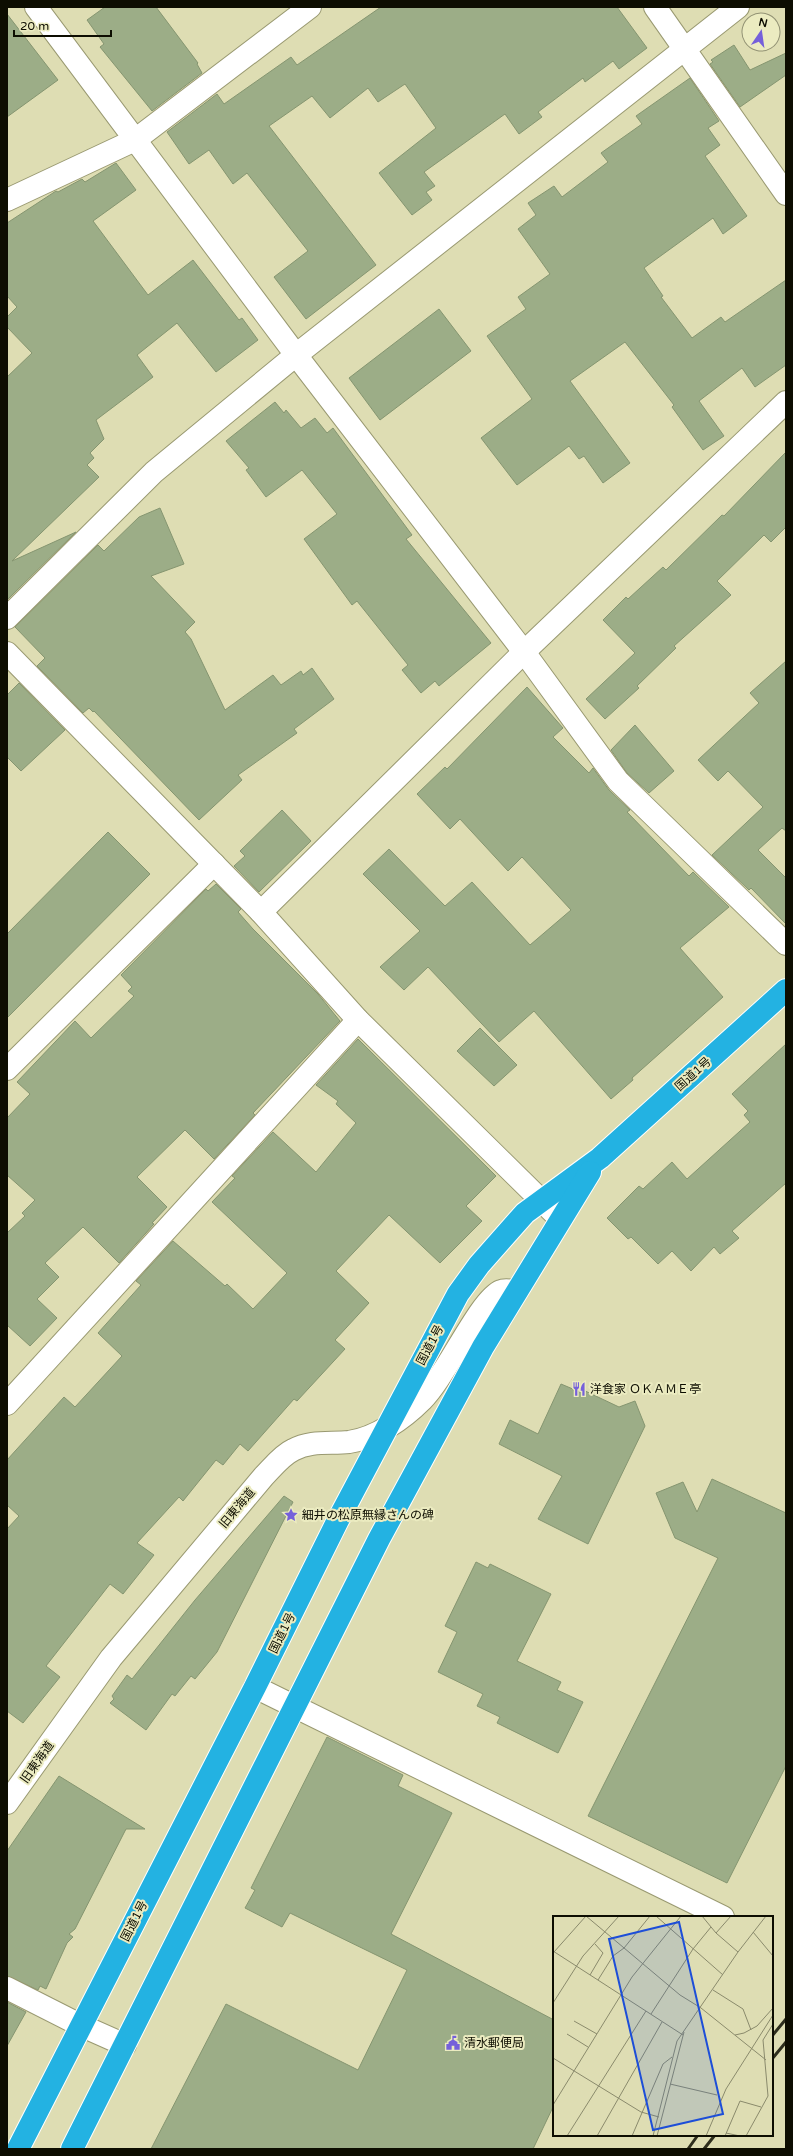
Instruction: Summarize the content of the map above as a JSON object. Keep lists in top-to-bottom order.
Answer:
{
  "streets": {
    "highway": ["国道1号"],
    "street": ["旧東海道"]
  },
  "crossings": [
    ["国道1号", "旧東海道"]
  ],
  "places": {
    "restaurant": ["洋食家 ＯＫＡＭＥ亭"],
    "place": ["細井の松原無縁さんの碑"],
    "public building": ["清水郵便局"]
  },
  "scale_bar": "20 m",
  "north": "top"
}
